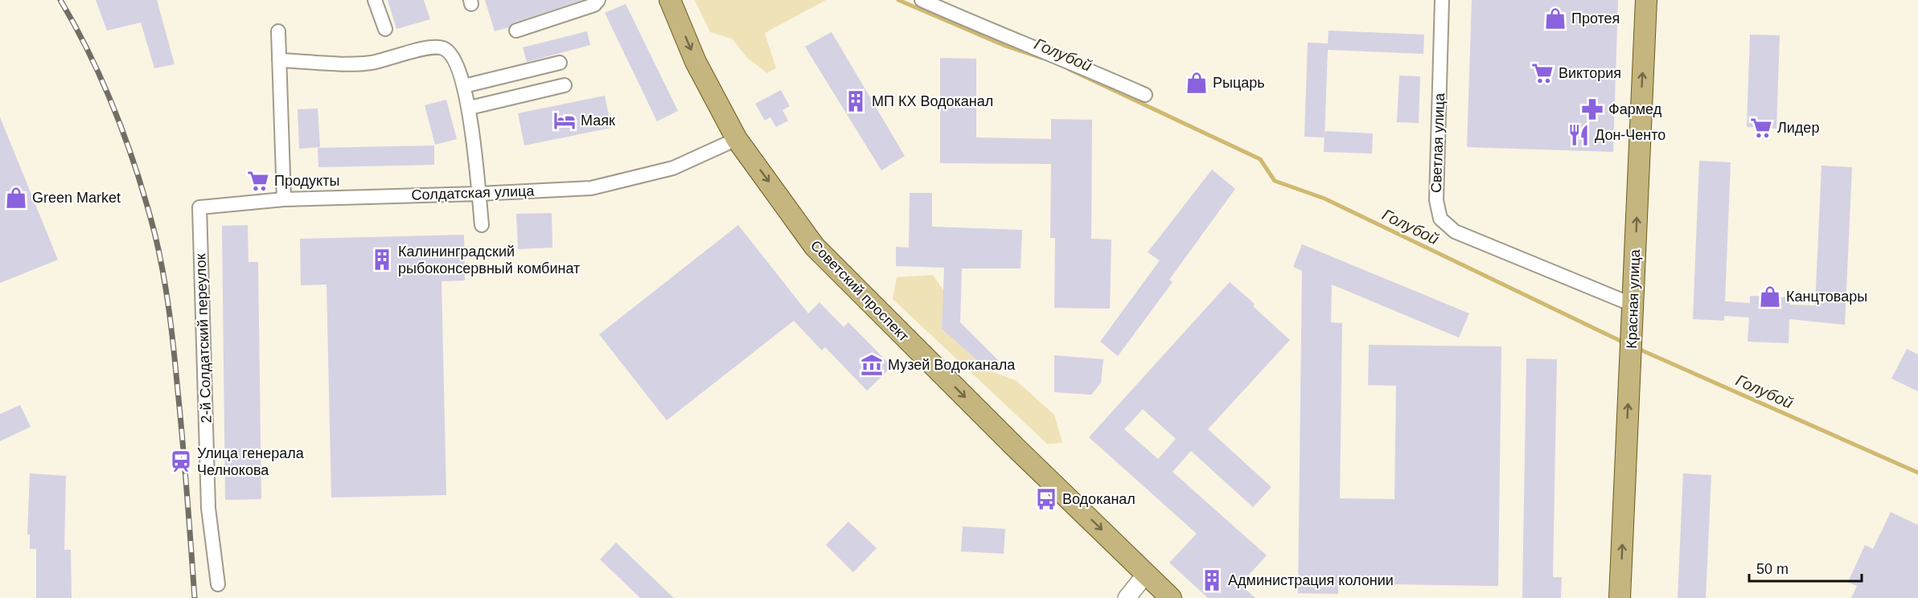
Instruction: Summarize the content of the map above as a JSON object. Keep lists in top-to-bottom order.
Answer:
{
  "streets": {
    "main road": ["Советский проспект", "Красная улица"],
    "street": ["Светлая улица", "Солдатская улица", "2-й Солдатский переулок"]
  },
  "crossings": [
    ["Светлая улица", "Красная улица"],
    ["Солдатская улица", "Советский проспект"],
    ["Солдатская улица", "2-й Солдатский переулок"]
  ],
  "one_way": ["Советский проспект", "Красная улица"],
  "water": ["Голубой"],
  "places": {
    "shop": [
      "Протея",
      "Рыцарь",
      "Green Market",
      "Канцтовары"
    ],
    "supermarket": ["Виктория", "Лидер", "Продукты"],
    "building": ["МП КХ Водоканал", "Калининградский рыбоконсервный комбинат", "Администрация колонии"],
    "pharmacy": ["Фармед"],
    "hotel": ["Маяк"],
    "restaurant": ["Дон-Ченто"],
    "museum": ["Музей Водоканала"],
    "station": ["Улица генерала Челнокова"],
    "bus stop": ["Водоканал"]
  },
  "scale_bar": "50 m"
}
